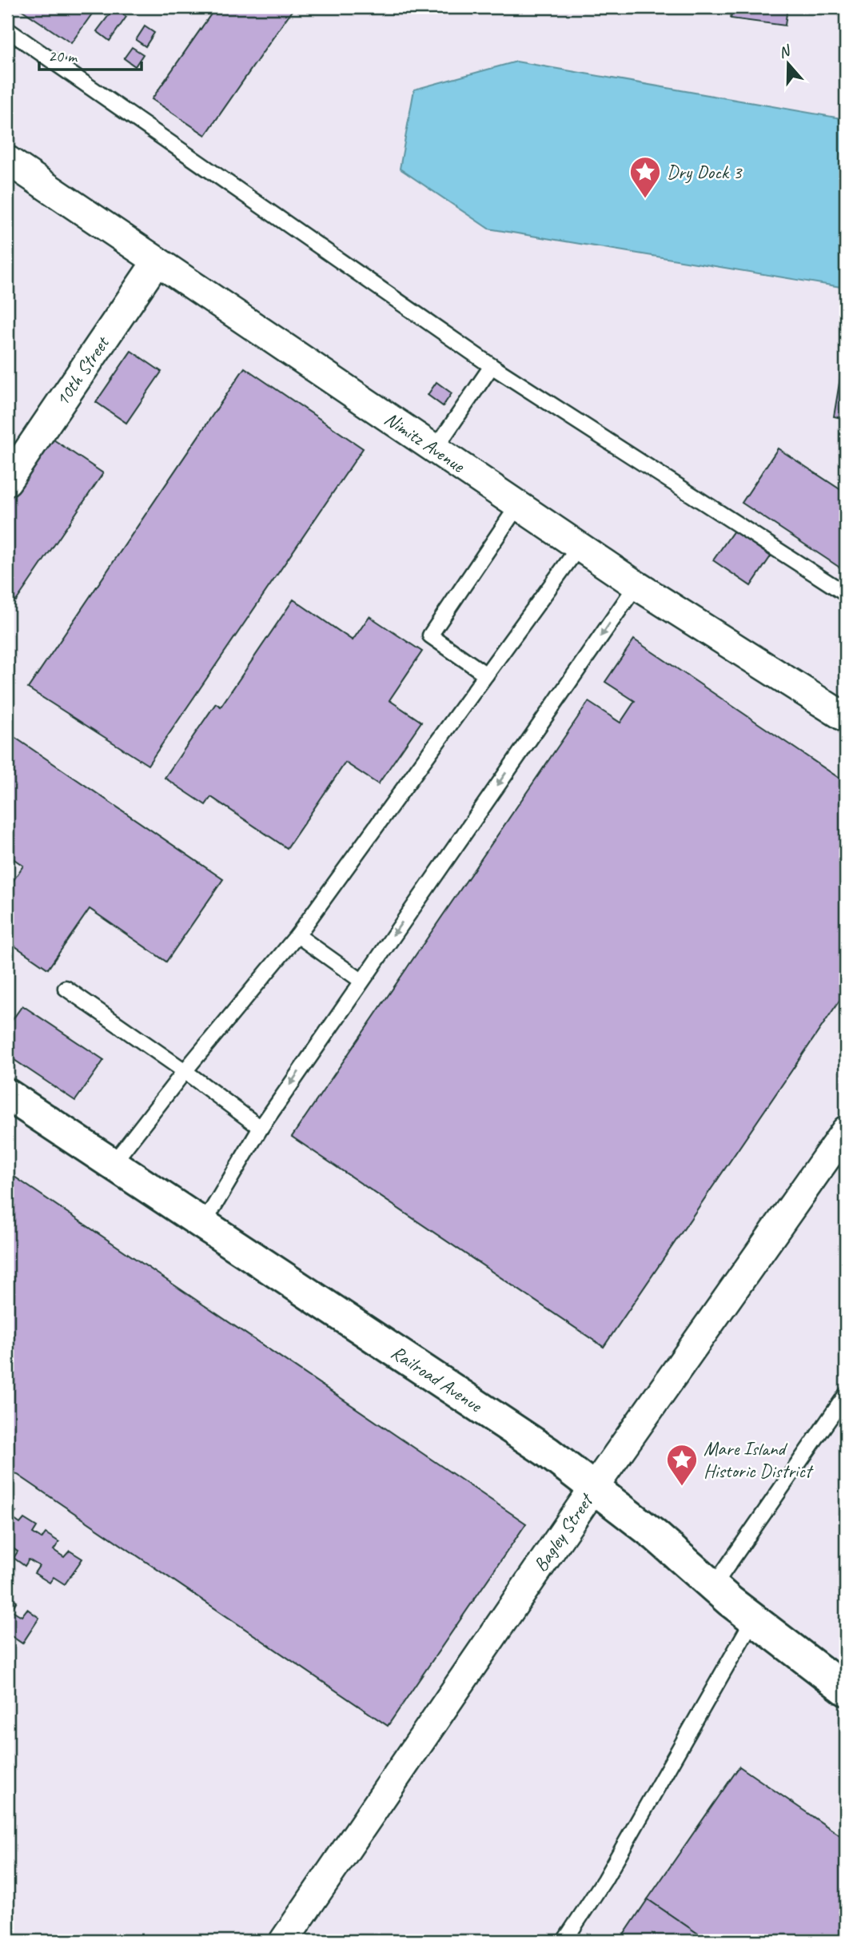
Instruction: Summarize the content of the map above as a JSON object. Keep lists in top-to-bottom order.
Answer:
{
  "streets": {
    "street": [
      "10th Street",
      "Nimitz Avenue",
      "Railroad Avenue",
      "Bagley Street"
    ]
  },
  "crossings": [
    ["10th Street", "Nimitz Avenue"],
    ["Railroad Avenue", "Bagley Street"]
  ],
  "places": {
    "place": ["Dry Dock 3", "Mare Island Historic District"]
  },
  "scale_bar": "20 m",
  "north": "top"
}
